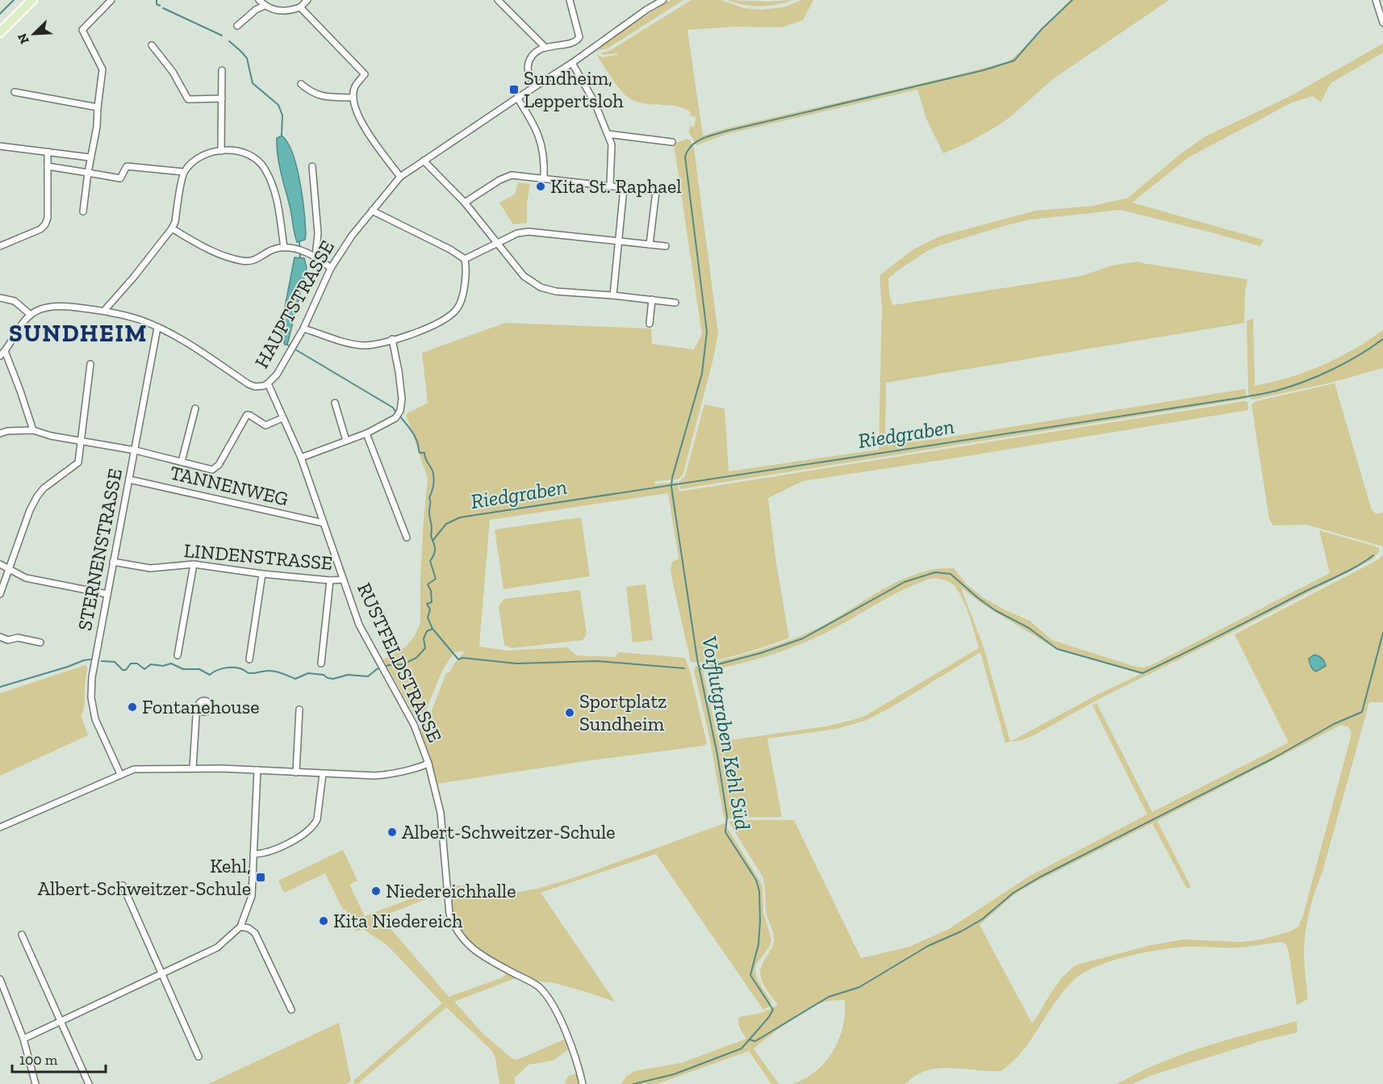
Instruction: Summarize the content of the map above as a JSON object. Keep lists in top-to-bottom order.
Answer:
{
  "streets": {
    "street": [
      "HAUPTSTRASSE",
      "TANNENWEG",
      "STERNENSTRASSE",
      "LINDENSTRASSE",
      "RUSTFELDSTRASSE"
    ]
  },
  "crossings": [
    ["HAUPTSTRASSE", "STERNENSTRASSE"],
    ["HAUPTSTRASSE", "RUSTFELDSTRASSE"],
    ["TANNENWEG", "STERNENSTRASSE"],
    ["TANNENWEG", "RUSTFELDSTRASSE"],
    ["STERNENSTRASSE", "LINDENSTRASSE"],
    ["LINDENSTRASSE", "RUSTFELDSTRASSE"]
  ],
  "districts": ["SUNDHEIM"],
  "water": ["Riedgraben", "Vorflutgraben Kehl Süd"],
  "places": {
    "transit": ["Sundheim, Leppertsloh", "Kehl, Albert-Schweitzer-Schule"],
    "other": [
      "Kita St. Raphael",
      "Fontanehouse",
      "Sportplatz Sundheim",
      "Albert-Schweitzer-Schule",
      "Niedereichhalle",
      "Kita Niedereich"
    ]
  },
  "scale_bar": "100 m",
  "north": "bottom left"
}
